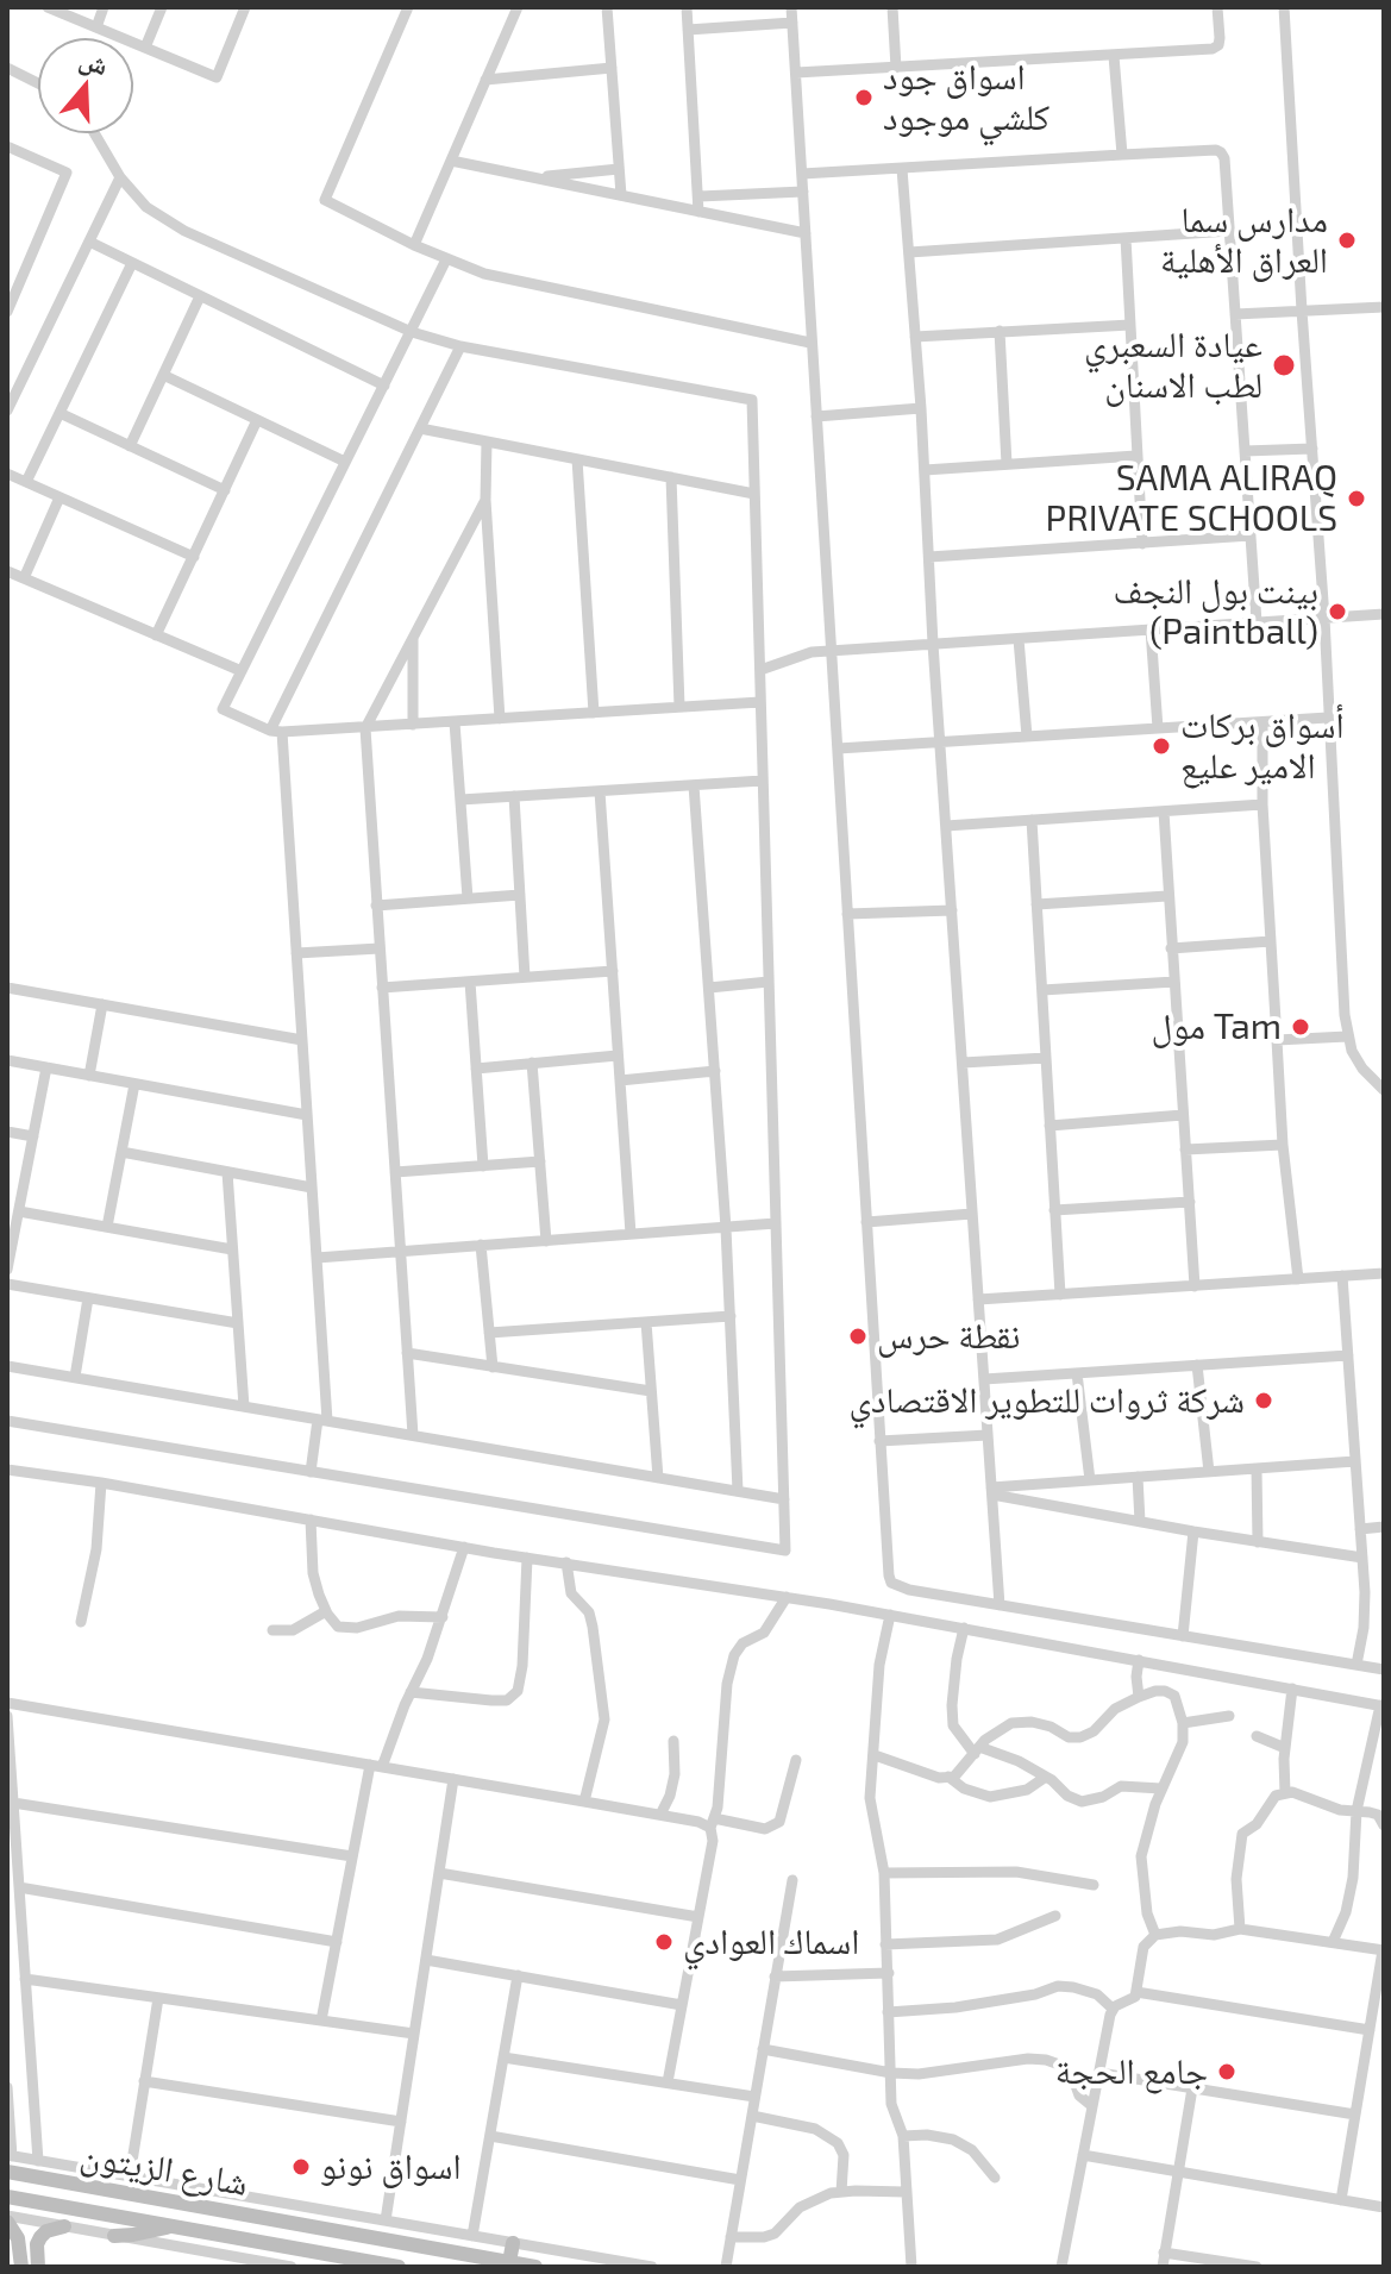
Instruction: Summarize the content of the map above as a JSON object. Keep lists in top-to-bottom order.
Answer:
{
  "streets": {
    "main road": ["شارع الزيتون"]
  },
  "places": [
    "اسواق جود كلشي موجود",
    "مدارس سما العراق الأهلية",
    "عيادة السعبري لطب الاسنان",
    "SAMA ALIRAQ PRIVATE SCHOOLS",
    "بينت بول النجف (Paintball)",
    "أسواق بركات الامير عليع",
    "مول Tam",
    "نقطة حرس",
    "شركة ثروات للتطوير الاقتصادي",
    "اسماك العوادي",
    "جامع الحجة",
    "اسواق نونو"
  ],
  "north": "top"
}
